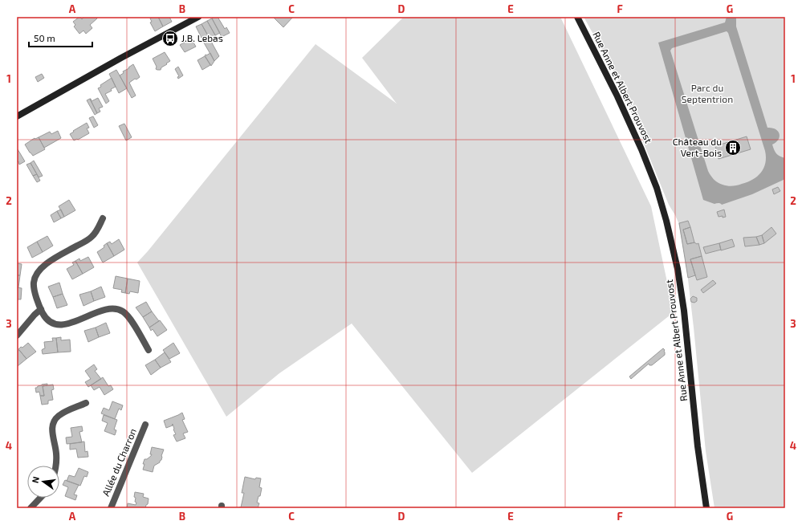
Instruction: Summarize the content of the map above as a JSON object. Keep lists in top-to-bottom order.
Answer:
{
  "streets": {
    "street": ["Rue Anne et Albert Prouvost", "Allée du Charron"]
  },
  "parks": ["Parc du Septentrion"],
  "places": {
    "bus stop": ["J.B. Lebas"],
    "building": ["Château du Vert-Bois"]
  },
  "scale_bar": "50 m",
  "north": "left",
  "grid": {
    "columns": [
      "A",
      "B",
      "C",
      "D",
      "E",
      "F",
      "G"
    ],
    "rows": [
      "1",
      "2",
      "3",
      "4"
    ]
  }
}
